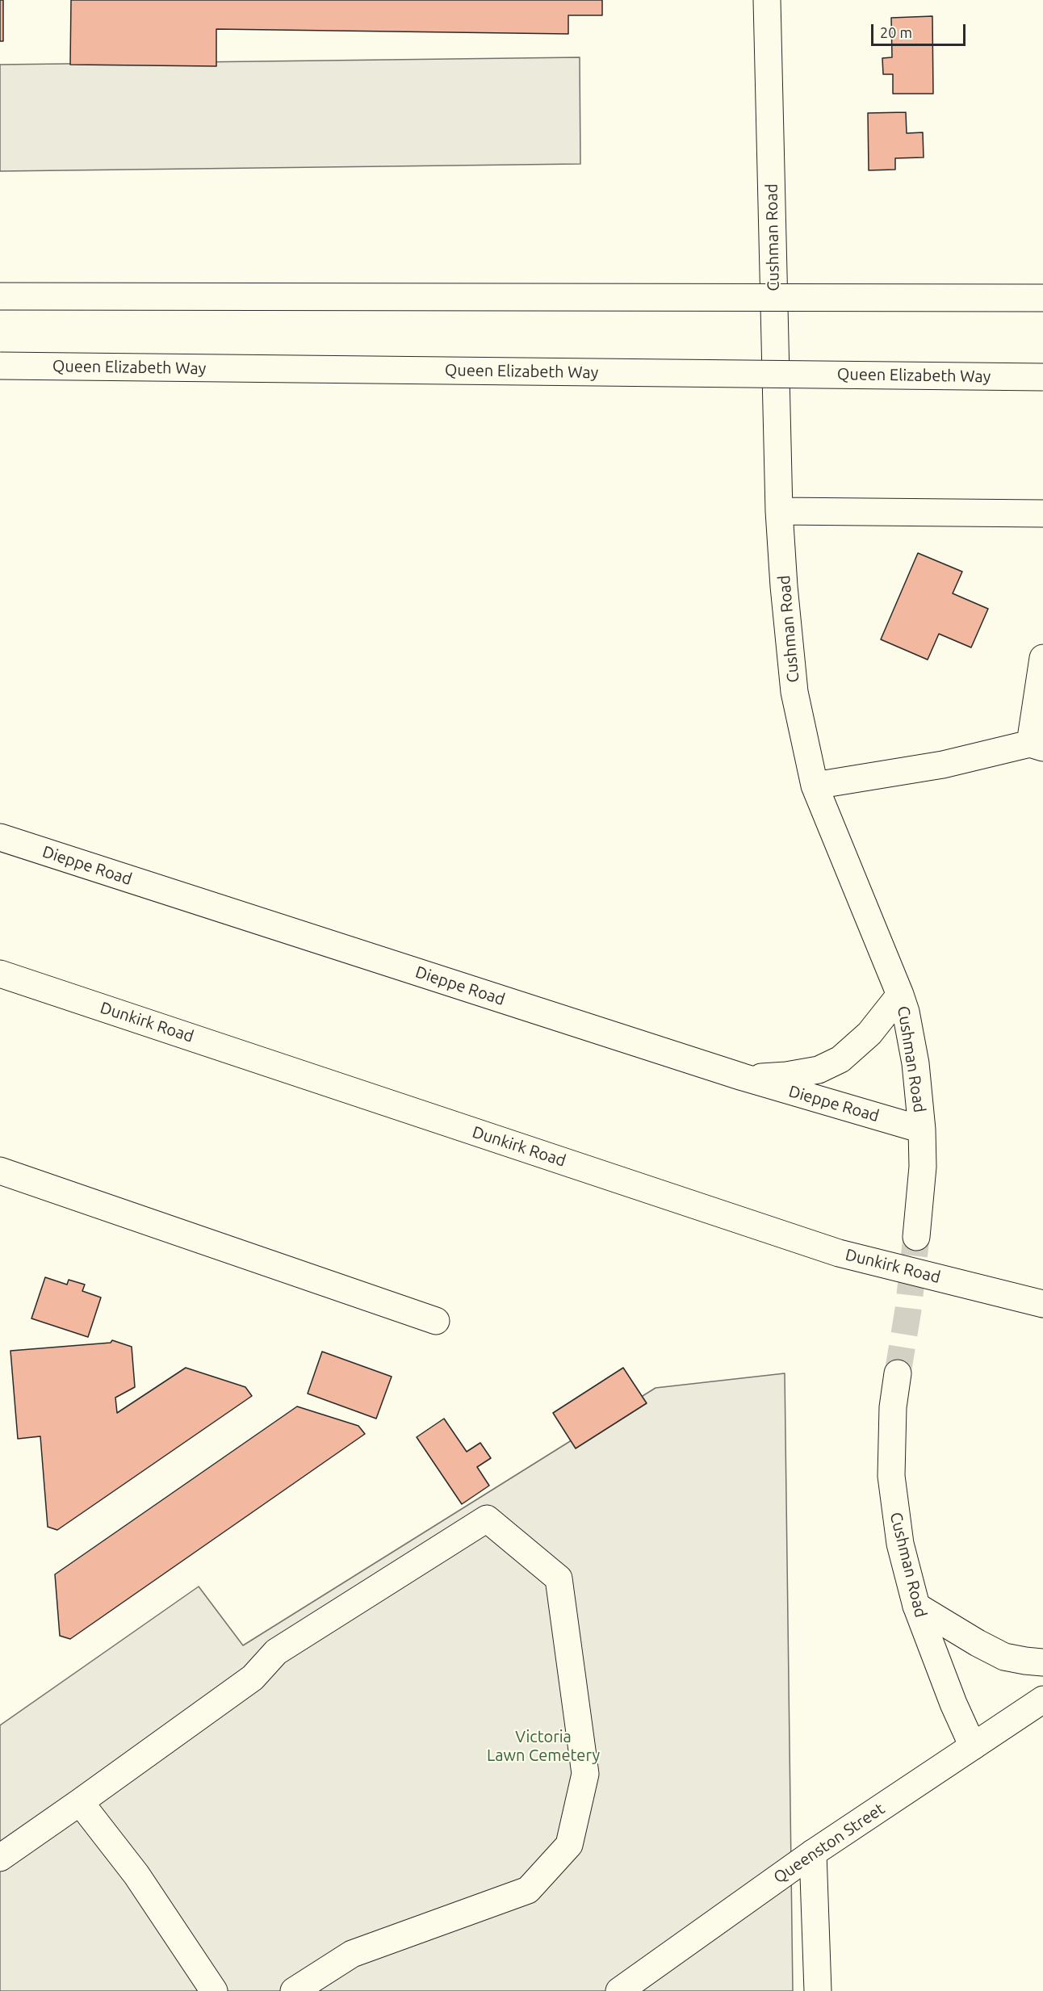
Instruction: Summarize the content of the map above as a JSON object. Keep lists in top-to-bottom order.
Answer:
{
  "streets": {
    "main road": [
      "Cushman Road",
      "Queen Elizabeth Way",
      "Dieppe Road",
      "Dunkirk Road",
      "Queenston Street"
    ]
  },
  "crossings": [
    ["Cushman Road", "Dieppe Road"],
    ["Cushman Road", "Queenston Street"]
  ],
  "parks": ["Victoria Lawn Cemetery"],
  "scale_bar": "20 m"
}
